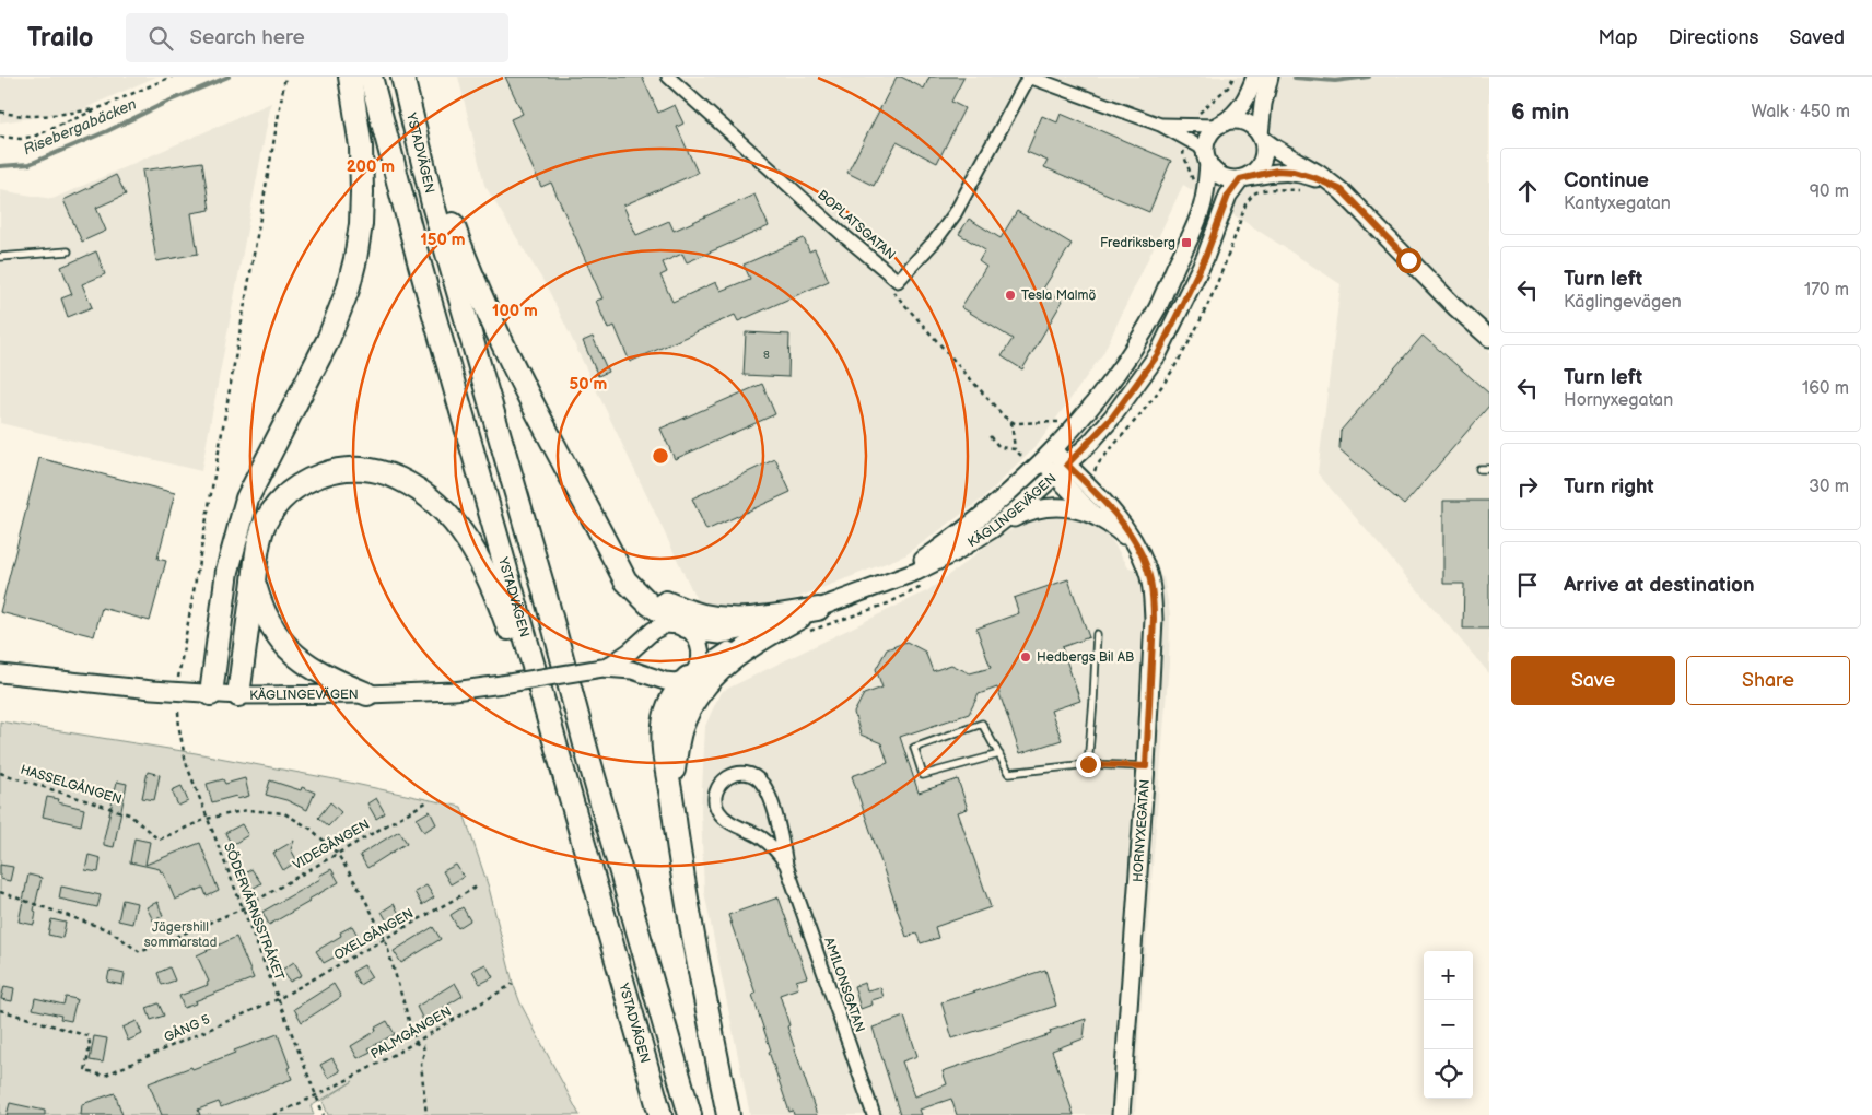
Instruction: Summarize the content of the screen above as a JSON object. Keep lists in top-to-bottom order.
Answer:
{
  "streets": {
    "highway": ["YSTADVÄGEN"],
    "main road": ["KÄGLINGEVÄGEN", "HORNYXEGATAN"],
    "street": ["BOPLATSGATAN", "AMILONSGATAN"],
    "path": [
      "HASSELGÅNGEN",
      "VIDEGÅNGEN",
      "SÖDERVÄRNSSTRÅKET",
      "OXELGÅNGEN",
      "GÅNG 5",
      "PALMGÅNGEN"
    ]
  },
  "crossings": [
    ["BOPLATSGATAN", "KÄGLINGEVÄGEN"],
    ["KÄGLINGEVÄGEN", "HORNYXEGATAN"],
    ["HASSELGÅNGEN", "SÖDERVÄRNSSTRÅKET"],
    ["VIDEGÅNGEN", "SÖDERVÄRNSSTRÅKET"],
    ["SÖDERVÄRNSSTRÅKET", "OXELGÅNGEN"],
    ["SÖDERVÄRNSSTRÅKET", "GÅNG 5"],
    ["SÖDERVÄRNSSTRÅKET", "PALMGÅNGEN"],
    ["OXELGÅNGEN", "GÅNG 5"]
  ],
  "water": ["Risebergabäcken"],
  "parks": ["Jägershill sommarstad"],
  "places": {
    "transit": ["Fredriksberg"],
    "other": ["Tesla Malmö", "Hedbergs Bil AB"]
  },
  "house_numbers": ["8"],
  "page": {
    "header": "Trailo",
    "search": "Search here",
    "nav": ["Map", "Directions", "Saved"],
    "heading": ["6 min", "Walk · 450 m"],
    "list": [
      ["Continue", "Kantyxegatan", "90 m"],
      ["Turn left", "Käglingevägen", "170 m"],
      ["Turn left", "Hornyxegatan", "160 m"],
      ["Turn right", "30 m"],
      "Arrive at destination"
    ],
    "buttons": ["Save", "Share"],
    "map_buttons": ["+", "−"]
  },
  "rings": [
    "200 m",
    "150 m",
    "100 m",
    "50 m"
  ]
}
